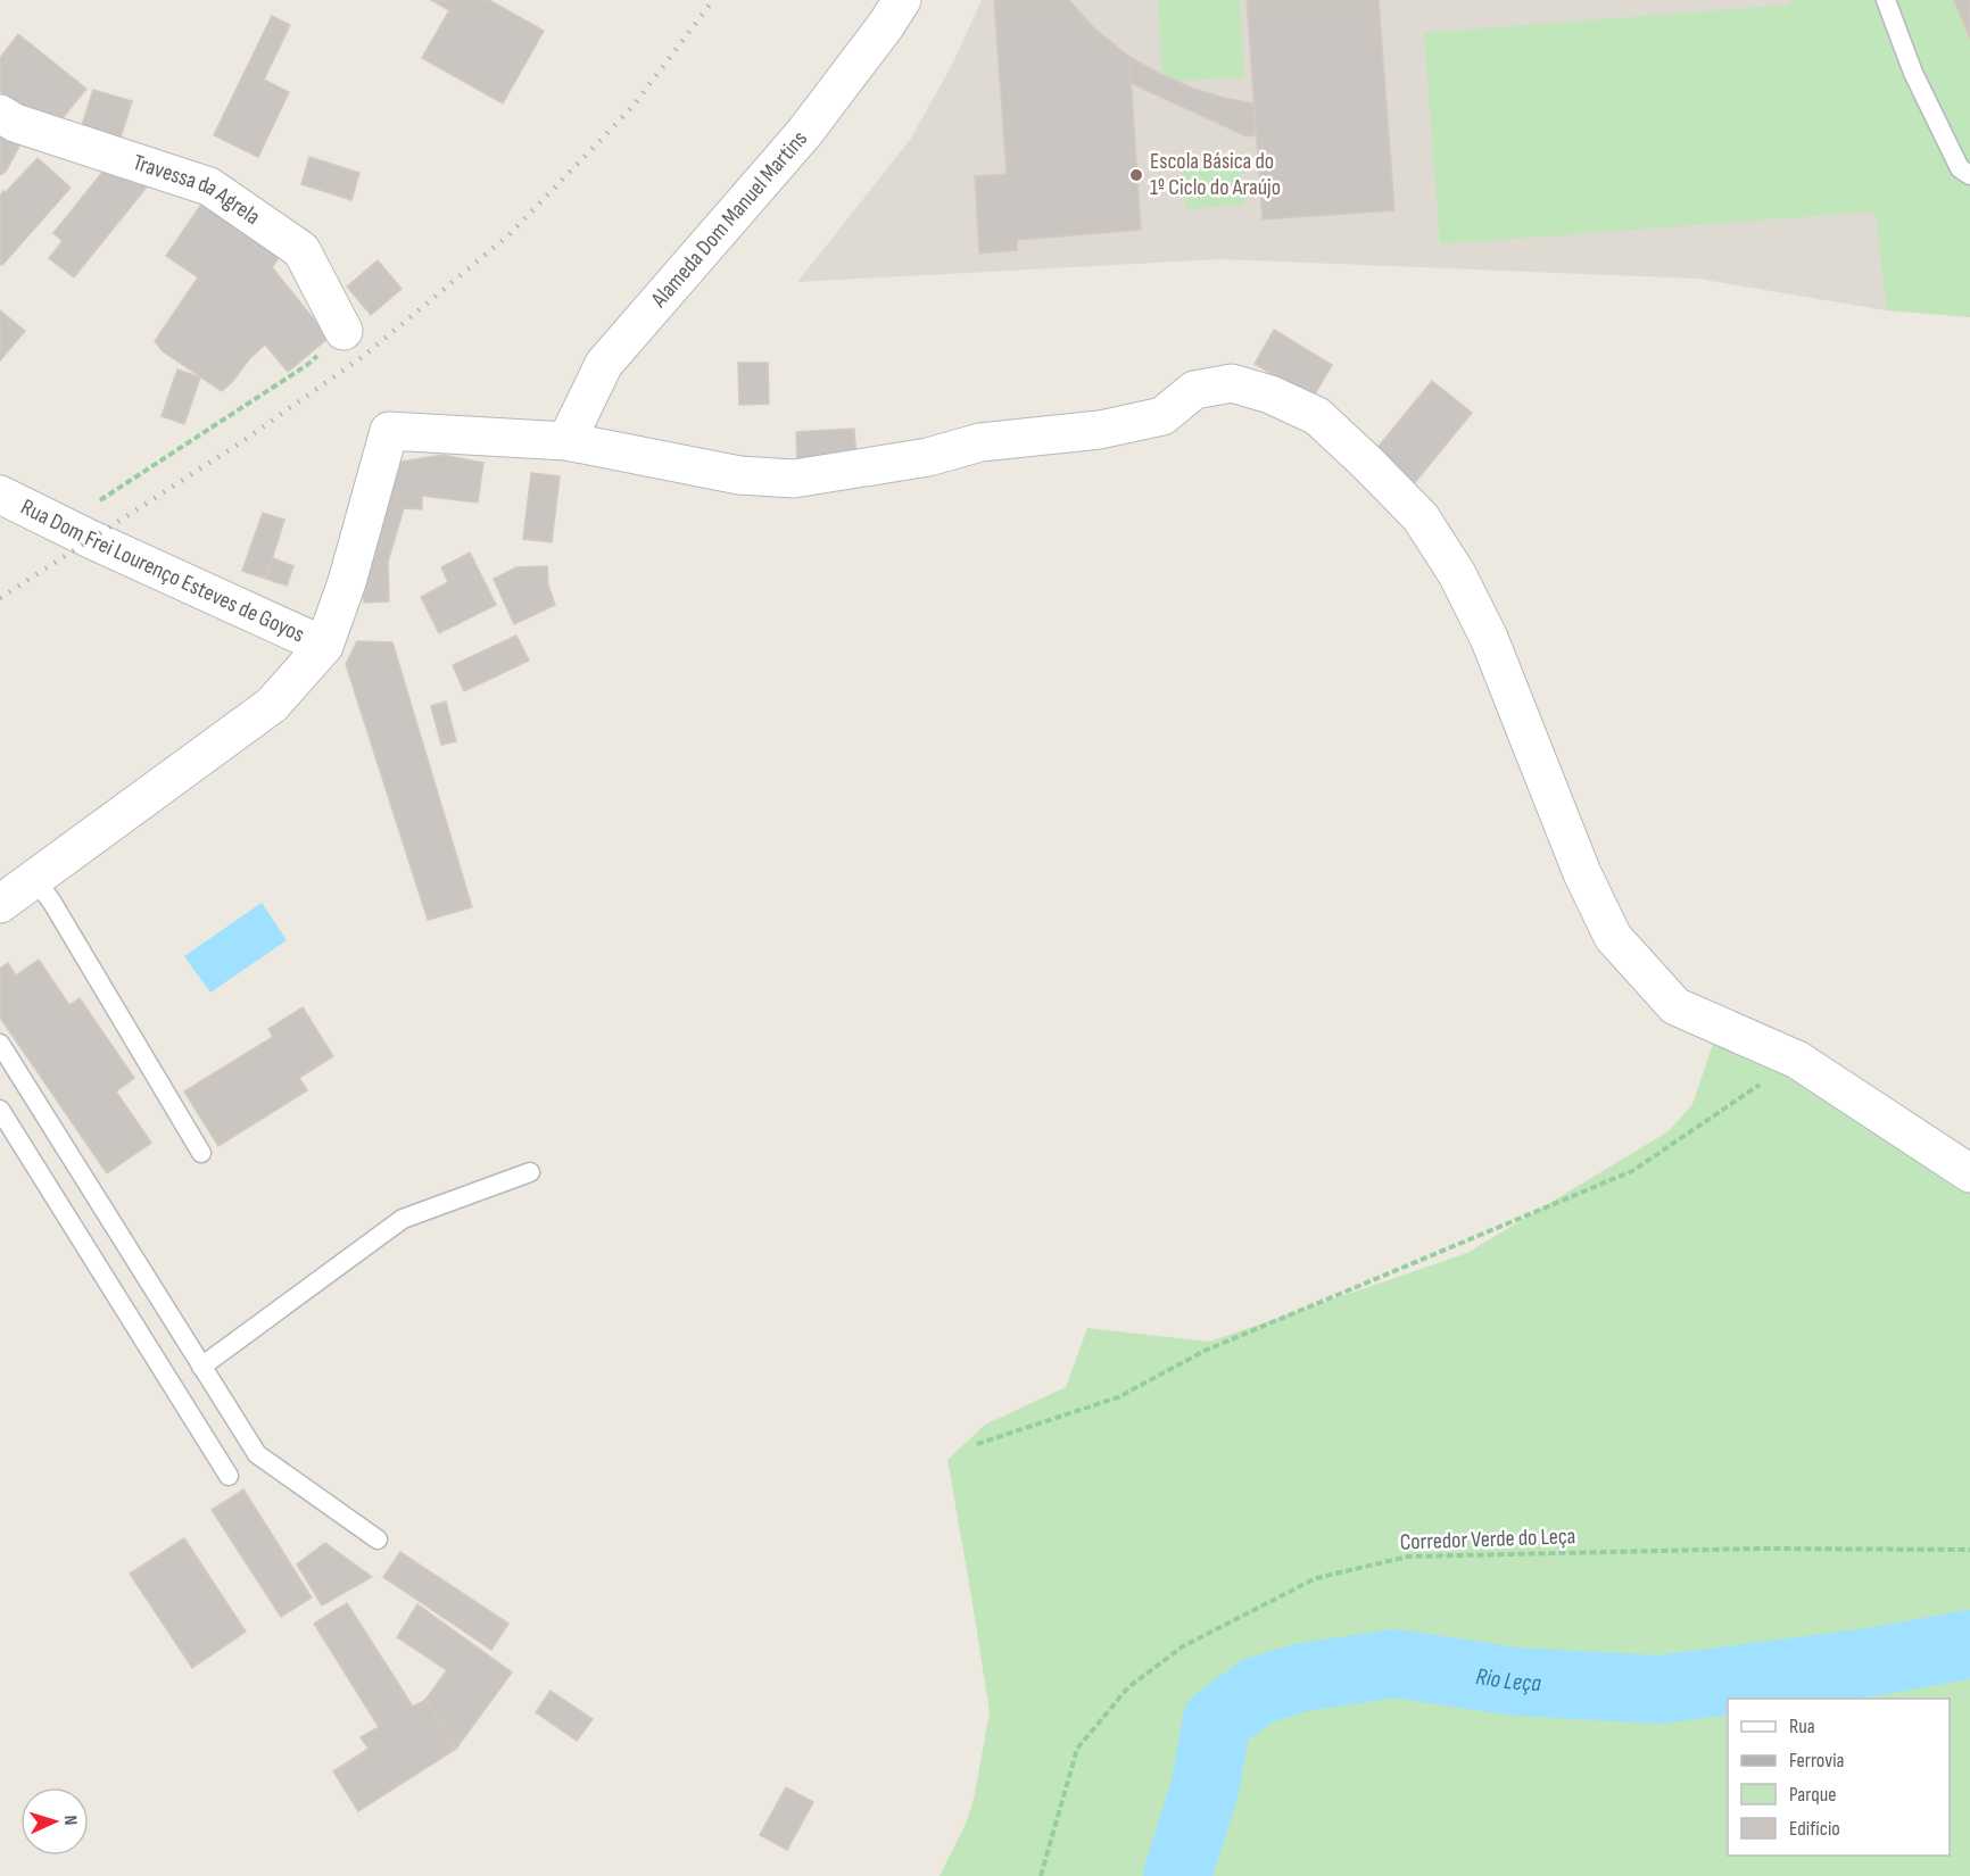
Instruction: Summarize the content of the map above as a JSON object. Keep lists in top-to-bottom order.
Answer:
{
  "streets": {
    "street": ["Travessa da Agrela", "Alameda Dom Manuel Martins", "Rua Dom Frei Lourenço Esteves de Goyos"],
    "path": ["Corredor Verde do Leça"]
  },
  "water": ["Rio Leça"],
  "places": ["Escola Básica do 1º Ciclo do Araújo"],
  "legend": [
    "Rua",
    "Ferrovia",
    "Parque",
    "Edifício"
  ],
  "north": "right"
}
